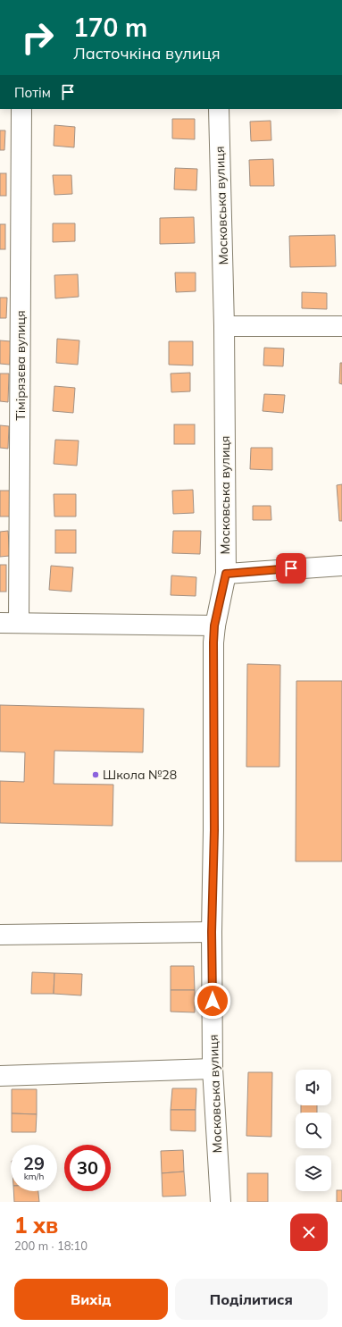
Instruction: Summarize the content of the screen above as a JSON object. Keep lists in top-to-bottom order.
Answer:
{
  "streets": {
    "street": ["Московська вулиця", "Тімірязєва вулиця"]
  },
  "places": ["Школа №28"],
  "page": {
    "turn": ["170 m", "Ласточкіна вулиця"],
    "then": "Потім",
    "speed": "29 km/h",
    "limit": "30",
    "heading": ["1 хв", "200 m · 18:10"],
    "buttons": ["Вихід", "Поділитися"]
  }
}
